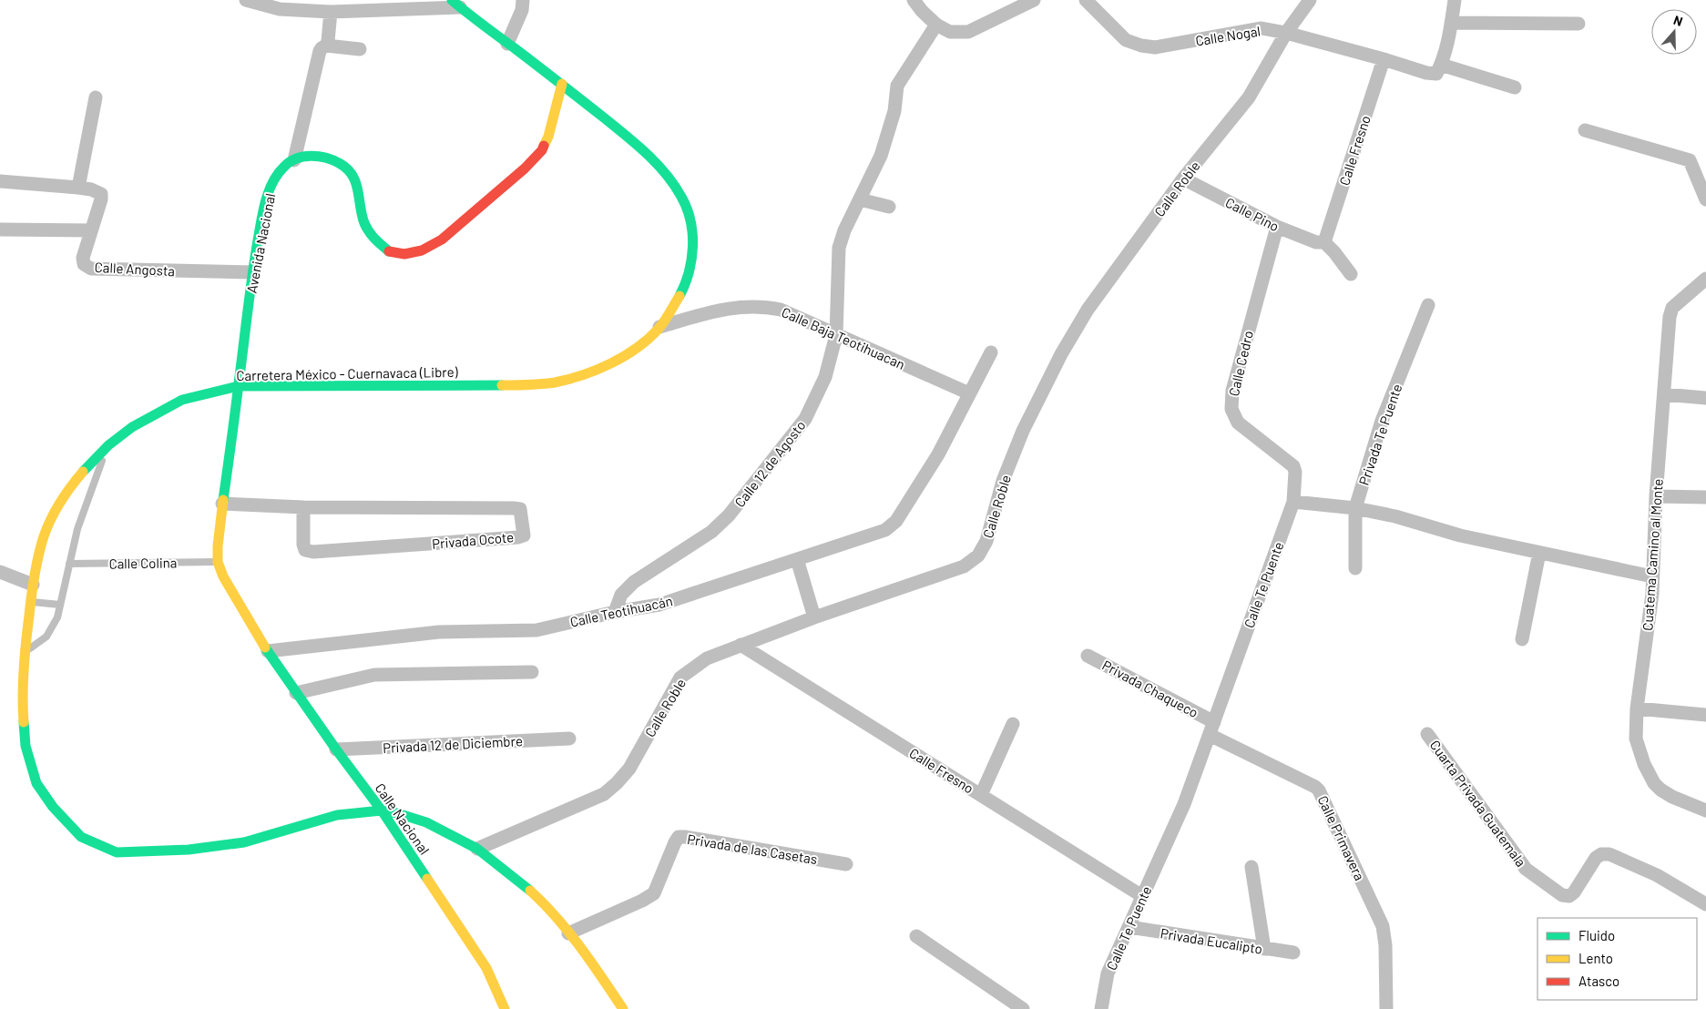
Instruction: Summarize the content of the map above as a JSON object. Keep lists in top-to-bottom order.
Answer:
{
  "streets": {
    "main road": ["Avenida Nacional", "Carretera México - Cuernavaca (Libre)", "Calle Nacional"],
    "street": [
      "Calle Nogal",
      "Calle Fresno",
      "Calle Roble",
      "Calle Pino",
      "Calle Angosta",
      "Calle Baja Teotihuacan",
      "Calle Cedro",
      "Privada Te Puente",
      "Calle 12 de Agosto",
      "Privada Ocote",
      "Cuatema Camino al Monte",
      "Calle Te Puente",
      "Calle Teotihuacán",
      "Privada Chaqueco",
      "Privada 12 de Diciembre",
      "Cuarta Privada Guatemala",
      "Calle Primavera",
      "Privada de las Casetas",
      "Privada Eucalipto"
    ],
    "lane": ["Calle Colina"]
  },
  "crossings": [
    ["Calle Nogal", "Calle Fresno"],
    ["Calle Nogal", "Calle Roble"],
    ["Calle Fresno", "Calle Roble"],
    ["Calle Fresno", "Calle Pino"],
    ["Calle Fresno", "Calle Te Puente"],
    ["Calle Roble", "Calle Pino"],
    ["Calle Roble", "Carretera México - Cuernavaca (Libre)"],
    ["Calle Pino", "Calle Cedro"],
    ["Avenida Nacional", "Calle Angosta"],
    ["Avenida Nacional", "Carretera México - Cuernavaca (Libre)"],
    ["Avenida Nacional", "Privada Ocote"],
    ["Avenida Nacional", "Calle Colina"],
    ["Avenida Nacional", "Calle Teotihuacán"],
    ["Avenida Nacional", "Calle Nacional"],
    ["Calle Baja Teotihuacan", "Carretera México - Cuernavaca (Libre)"],
    ["Calle Baja Teotihuacan", "Calle 12 de Agosto"],
    ["Calle Baja Teotihuacan", "Calle Teotihuacán"],
    ["Calle Cedro", "Calle Te Puente"],
    ["Carretera México - Cuernavaca (Libre)", "Calle Nacional"],
    ["Carretera México - Cuernavaca (Libre)", "Privada de las Casetas"],
    ["Calle 12 de Agosto", "Calle Teotihuacán"],
    ["Calle Te Puente", "Privada Chaqueco"],
    ["Calle Te Puente", "Calle Primavera"],
    ["Calle Te Puente", "Privada Eucalipto"],
    ["Calle Teotihuacán", "Calle Nacional"],
    ["Privada Chaqueco", "Calle Primavera"],
    ["Privada 12 de Diciembre", "Calle Nacional"]
  ],
  "legend": ["Fluido", "Lento", "Atasco"],
  "north": "top"
}
